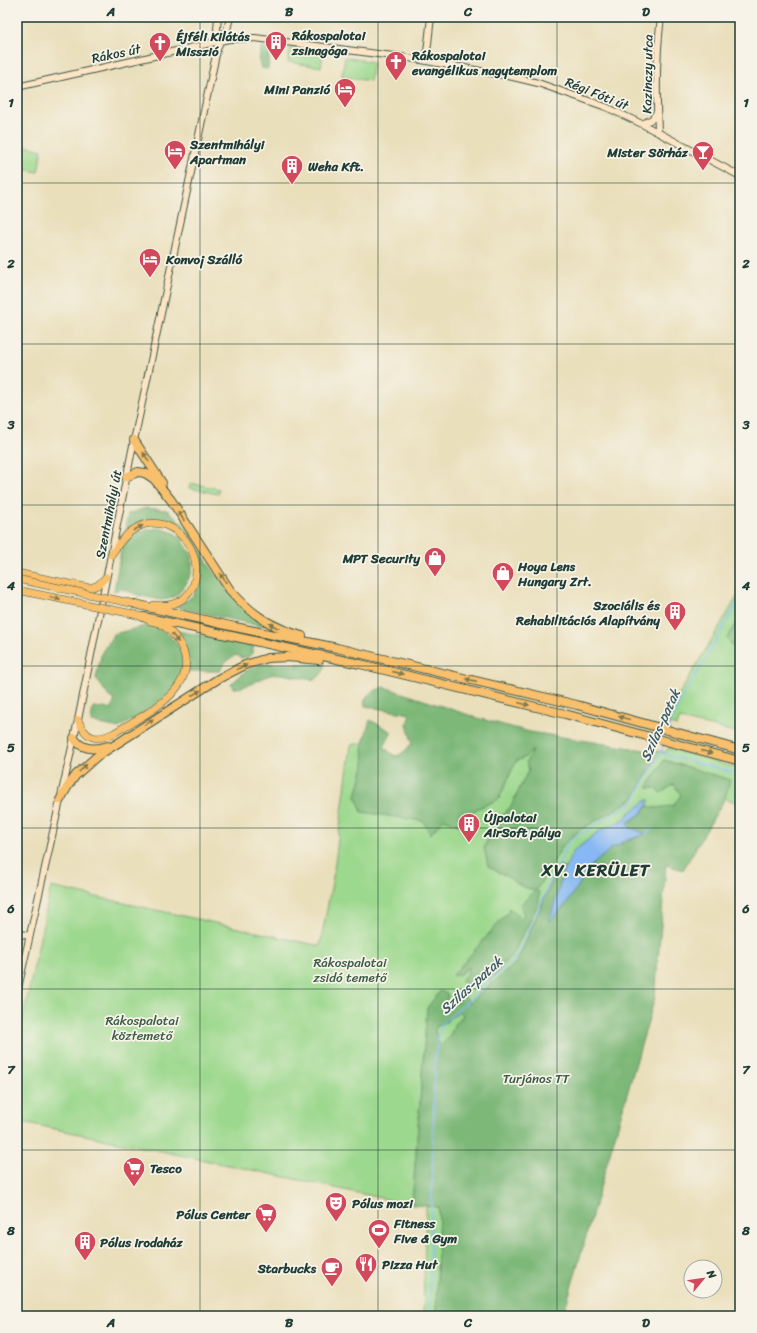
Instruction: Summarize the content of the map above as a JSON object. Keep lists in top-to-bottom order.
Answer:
{
  "streets": {
    "main road": [
      "Rákos út",
      "Kazinczy utca",
      "Régi Fóti út",
      "Szentmihályi út"
    ]
  },
  "crossings": [
    ["Rákos út", "Régi Fóti út"],
    ["Rákos út", "Szentmihályi út"],
    ["Kazinczy utca", "Régi Fóti út"],
    ["Régi Fóti út", "Szentmihályi út"]
  ],
  "districts": ["XV. KERÜLET"],
  "water": ["Szilas-patak"],
  "parks": ["Rákospalotai zsidó temető", "Rákospalotai köztemető", "Turjános TT"],
  "places": {
    "building": [
      "Rákospalotai zsinagóga",
      "Weha Kft.",
      "Szociális és Rehabilitációs Alapítvány",
      "Újpalotai AirSoft pálya",
      "Pólus irodaház"
    ],
    "church": ["Éjféli Kilátás Misszió", "Rákospalotai evangélikus nagytemplom"],
    "hotel": ["Mini Panzió", "Szentmihályi Apartman", "Konvoj Szálló"],
    "bar": ["Mister Sörház"],
    "shop": ["MPT Security", "Hoya Lens Hungary Zrt."],
    "supermarket": ["Tesco", "Pólus Center"],
    "theatre": ["Pólus mozi"],
    "sports": ["Fitness Five & Gym"],
    "restaurant": ["Pizza Hut"],
    "cafe": ["Starbucks"]
  },
  "north": "top right",
  "grid": {
    "columns": [
      "A",
      "B",
      "C",
      "D"
    ],
    "rows": [
      "1",
      "2",
      "3",
      "4",
      "5",
      "6",
      "7",
      "8"
    ]
  }
}
